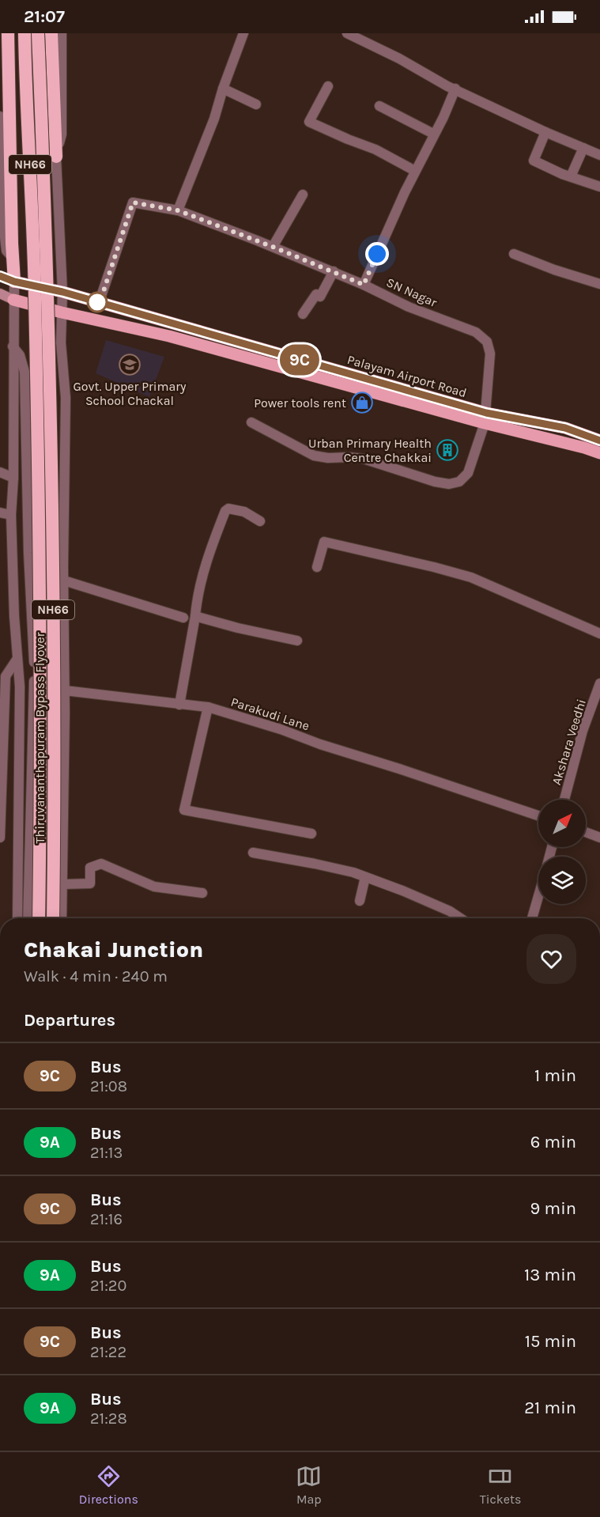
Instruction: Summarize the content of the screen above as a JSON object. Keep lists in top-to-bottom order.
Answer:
{
  "streets": {
    "highway": ["NH66", "Thiruvananthapuram Bypass Flyover"],
    "main road": ["Palayam Airport Road"],
    "street": ["SN Nagar", "Parakudi Lane", "Akshara Veedhi"]
  },
  "crossings": [
    ["NH66", "Thiruvananthapuram Bypass Flyover"],
    ["SN Nagar", "Palayam Airport Road"]
  ],
  "places": {
    "school or university": ["Govt. Upper Primary School Chackal"],
    "shop": ["Power tools rent"],
    "building": ["Urban Primary Health Centre Chakkai"]
  },
  "lines": ["bus line 9C"],
  "north": "top right",
  "page": {
    "status": "21:07",
    "on_map": "9C",
    "heading": [
      ["Chakai Junction", "Walk · 4 min · 240 m"],
      "Departures"
    ],
    "list": [
      {
        "mark": "9C",
        "name": "Bus",
        "note": "21:08",
        "value": "1 min"
      },
      {
        "mark": "9A",
        "name": "Bus",
        "note": "21:13",
        "value": "6 min"
      },
      {
        "mark": "9C",
        "name": "Bus",
        "note": "21:16",
        "value": "9 min"
      },
      {
        "mark": "9A",
        "name": "Bus",
        "note": "21:20",
        "value": "13 min"
      },
      {
        "mark": "9C",
        "name": "Bus",
        "note": "21:22",
        "value": "15 min"
      },
      {
        "mark": "9A",
        "name": "Bus",
        "note": "21:28",
        "value": "21 min"
      }
    ],
    "tabs": ["Directions", "Map", "Tickets"]
  }
}
